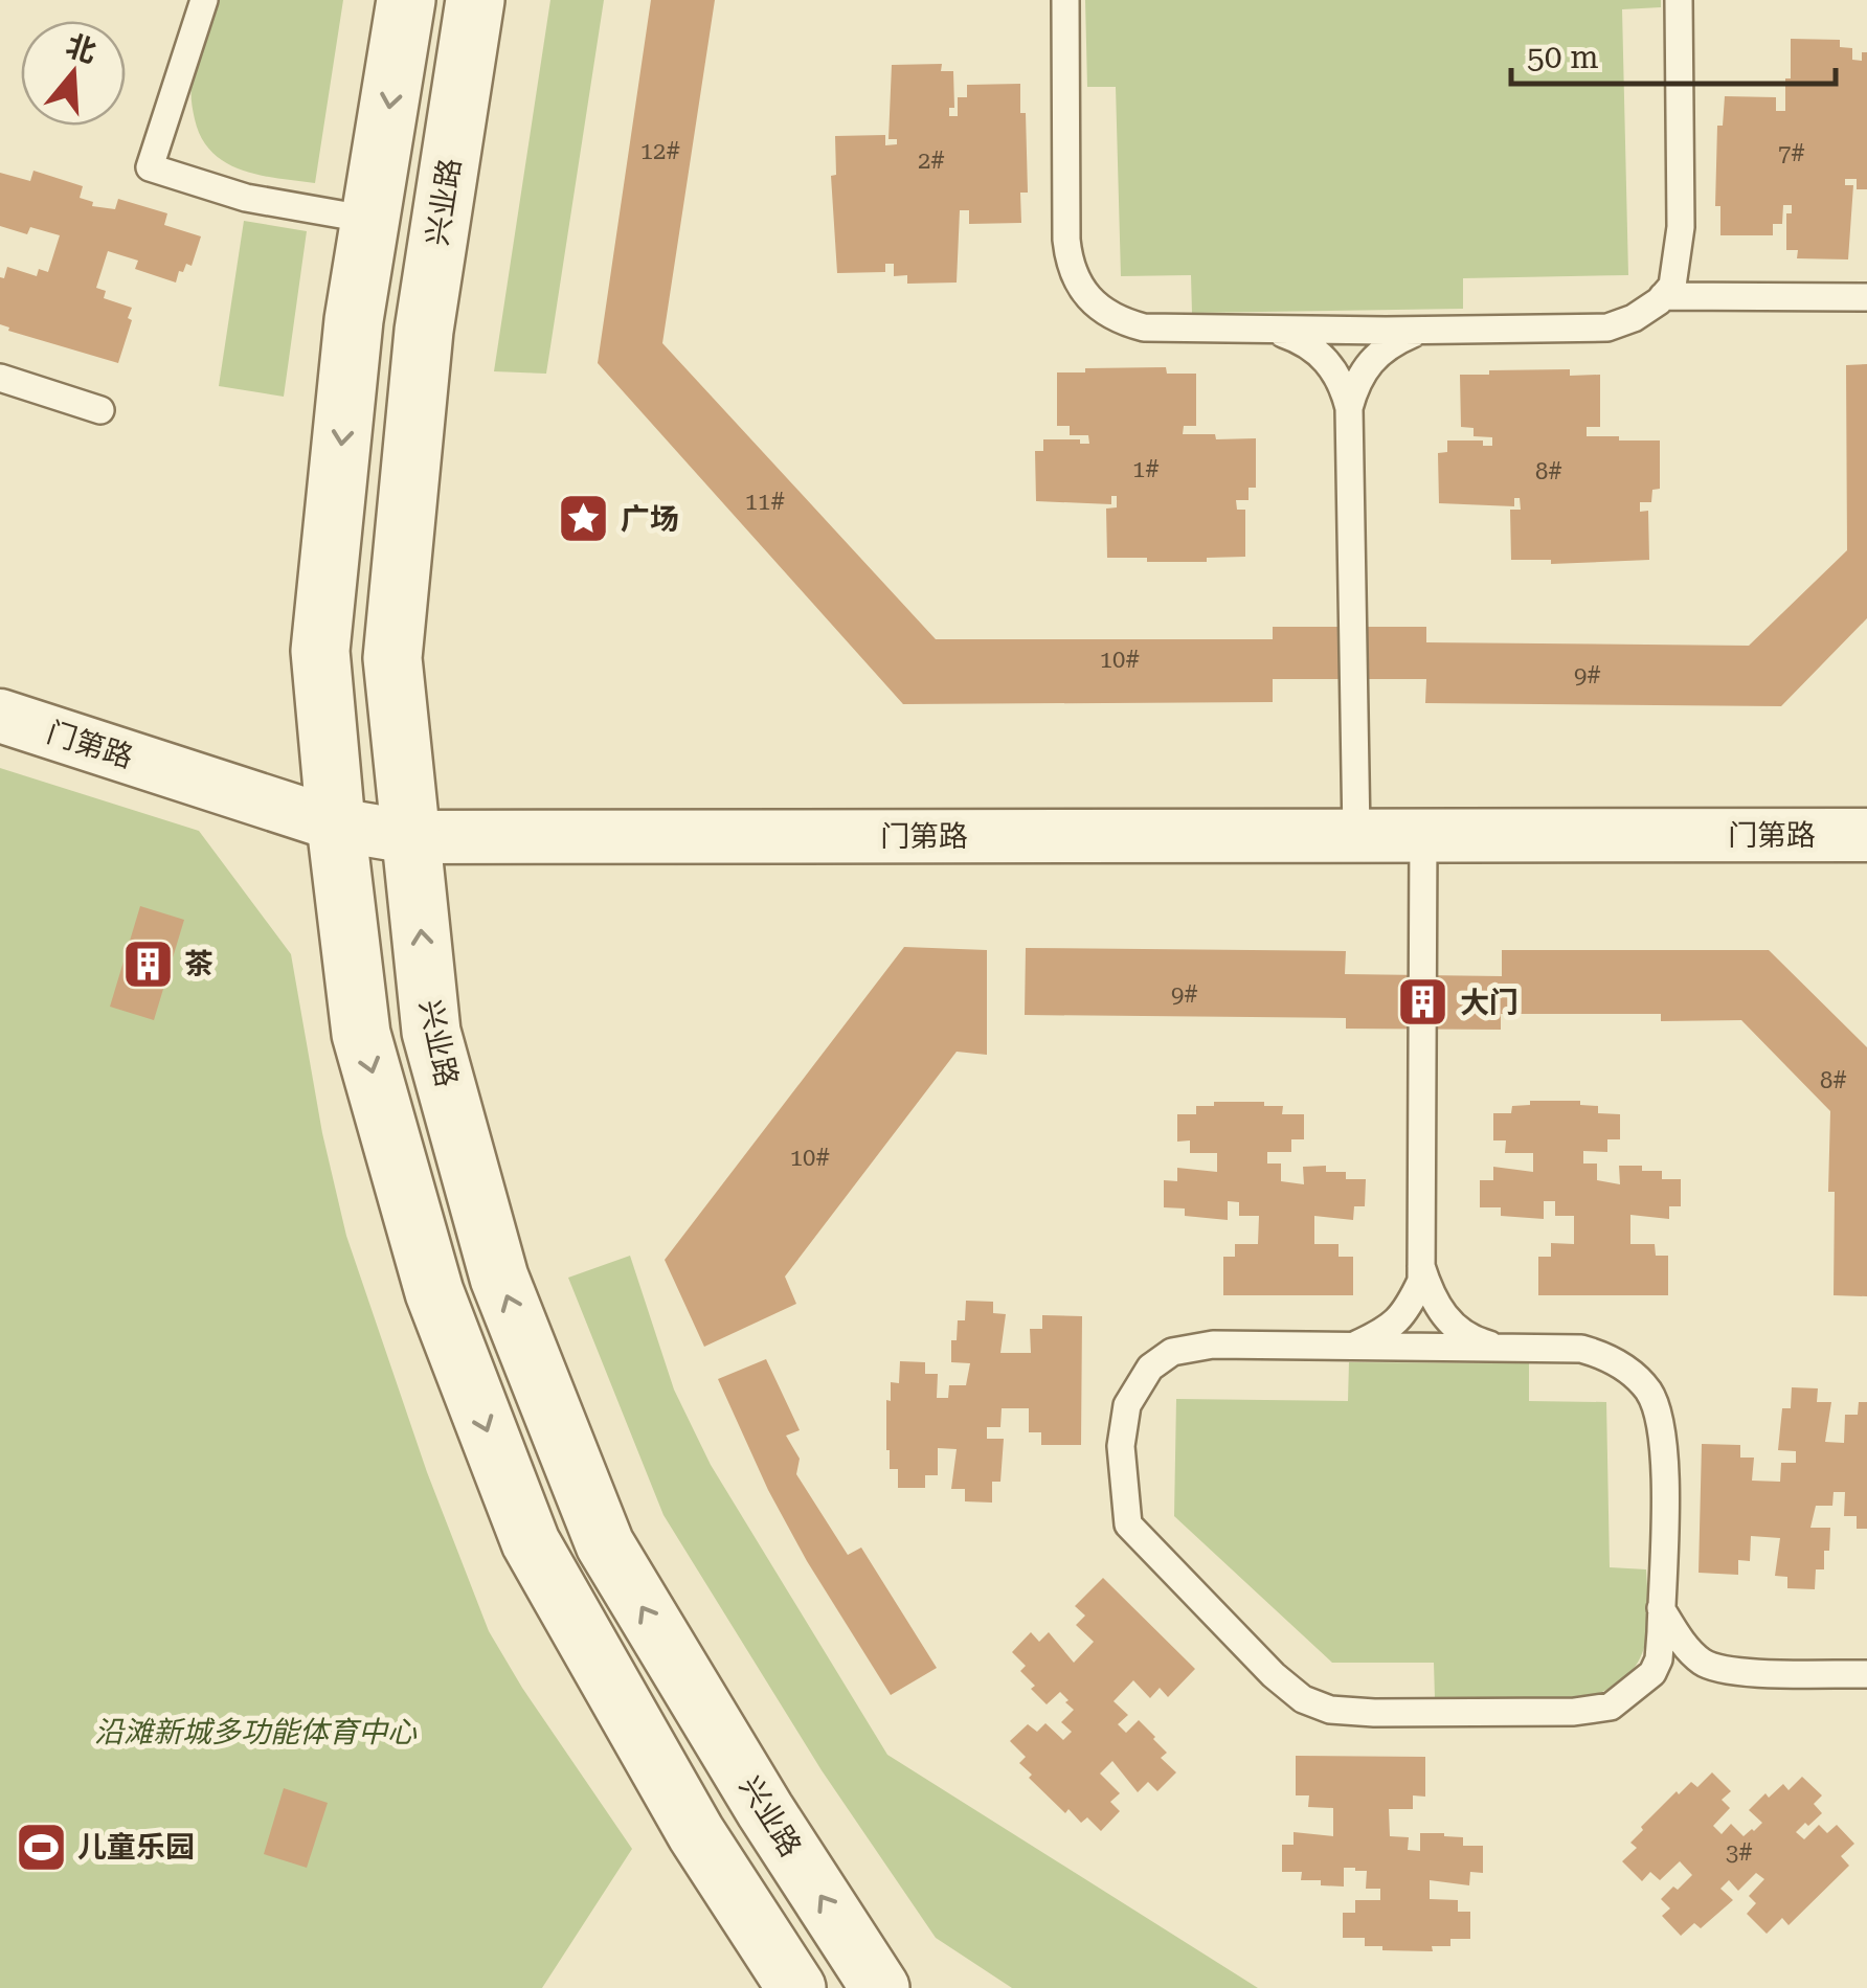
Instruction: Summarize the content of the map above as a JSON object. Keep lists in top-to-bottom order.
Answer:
{
  "streets": {
    "street": ["兴业路", "门第路"]
  },
  "crossings": [
    ["兴业路", "门第路"]
  ],
  "parks": ["沿滩新城多功能体育中心"],
  "places": {
    "place": ["广场"],
    "building": ["茶", "大门"],
    "sports": ["儿童乐园"]
  },
  "house_numbers": [
    "12#",
    "7#",
    "2#",
    "1#",
    "8#",
    "11#",
    "10#",
    "9#",
    "9#",
    "8#",
    "10#",
    "3#"
  ],
  "scale_bar": "50 m",
  "north": "top"
}
